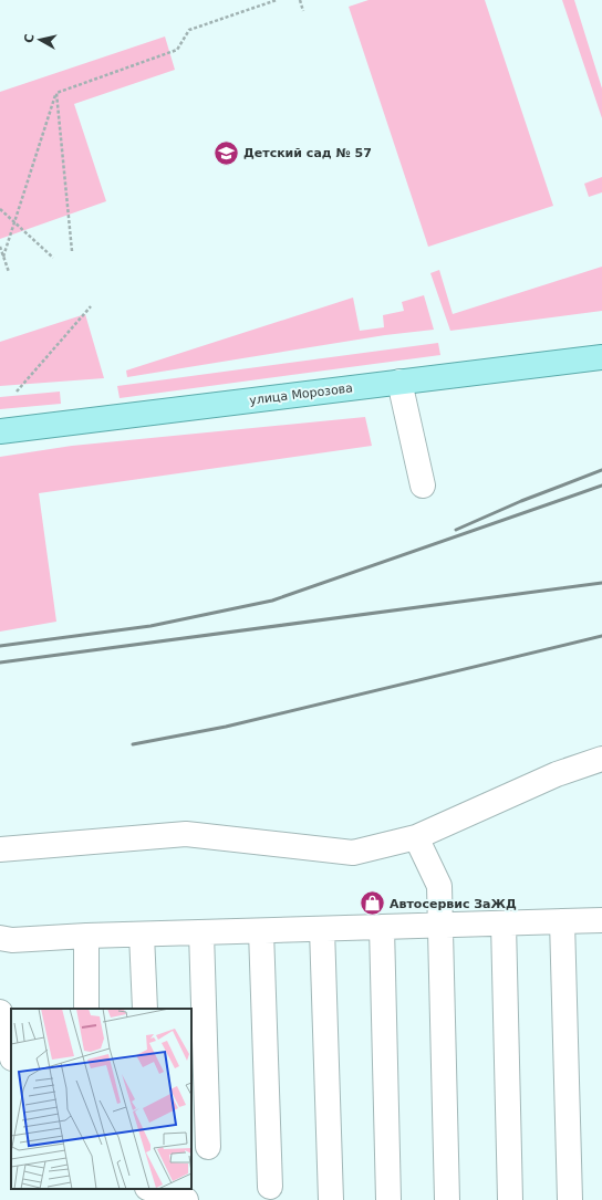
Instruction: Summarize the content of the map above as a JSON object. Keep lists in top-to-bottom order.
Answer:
{
  "streets": {
    "main road": ["улица Морозова"]
  },
  "places": {
    "school or university": ["Детский сад № 57"],
    "shop": ["Автосервис ЗаЖД"]
  },
  "north": "left"
}
